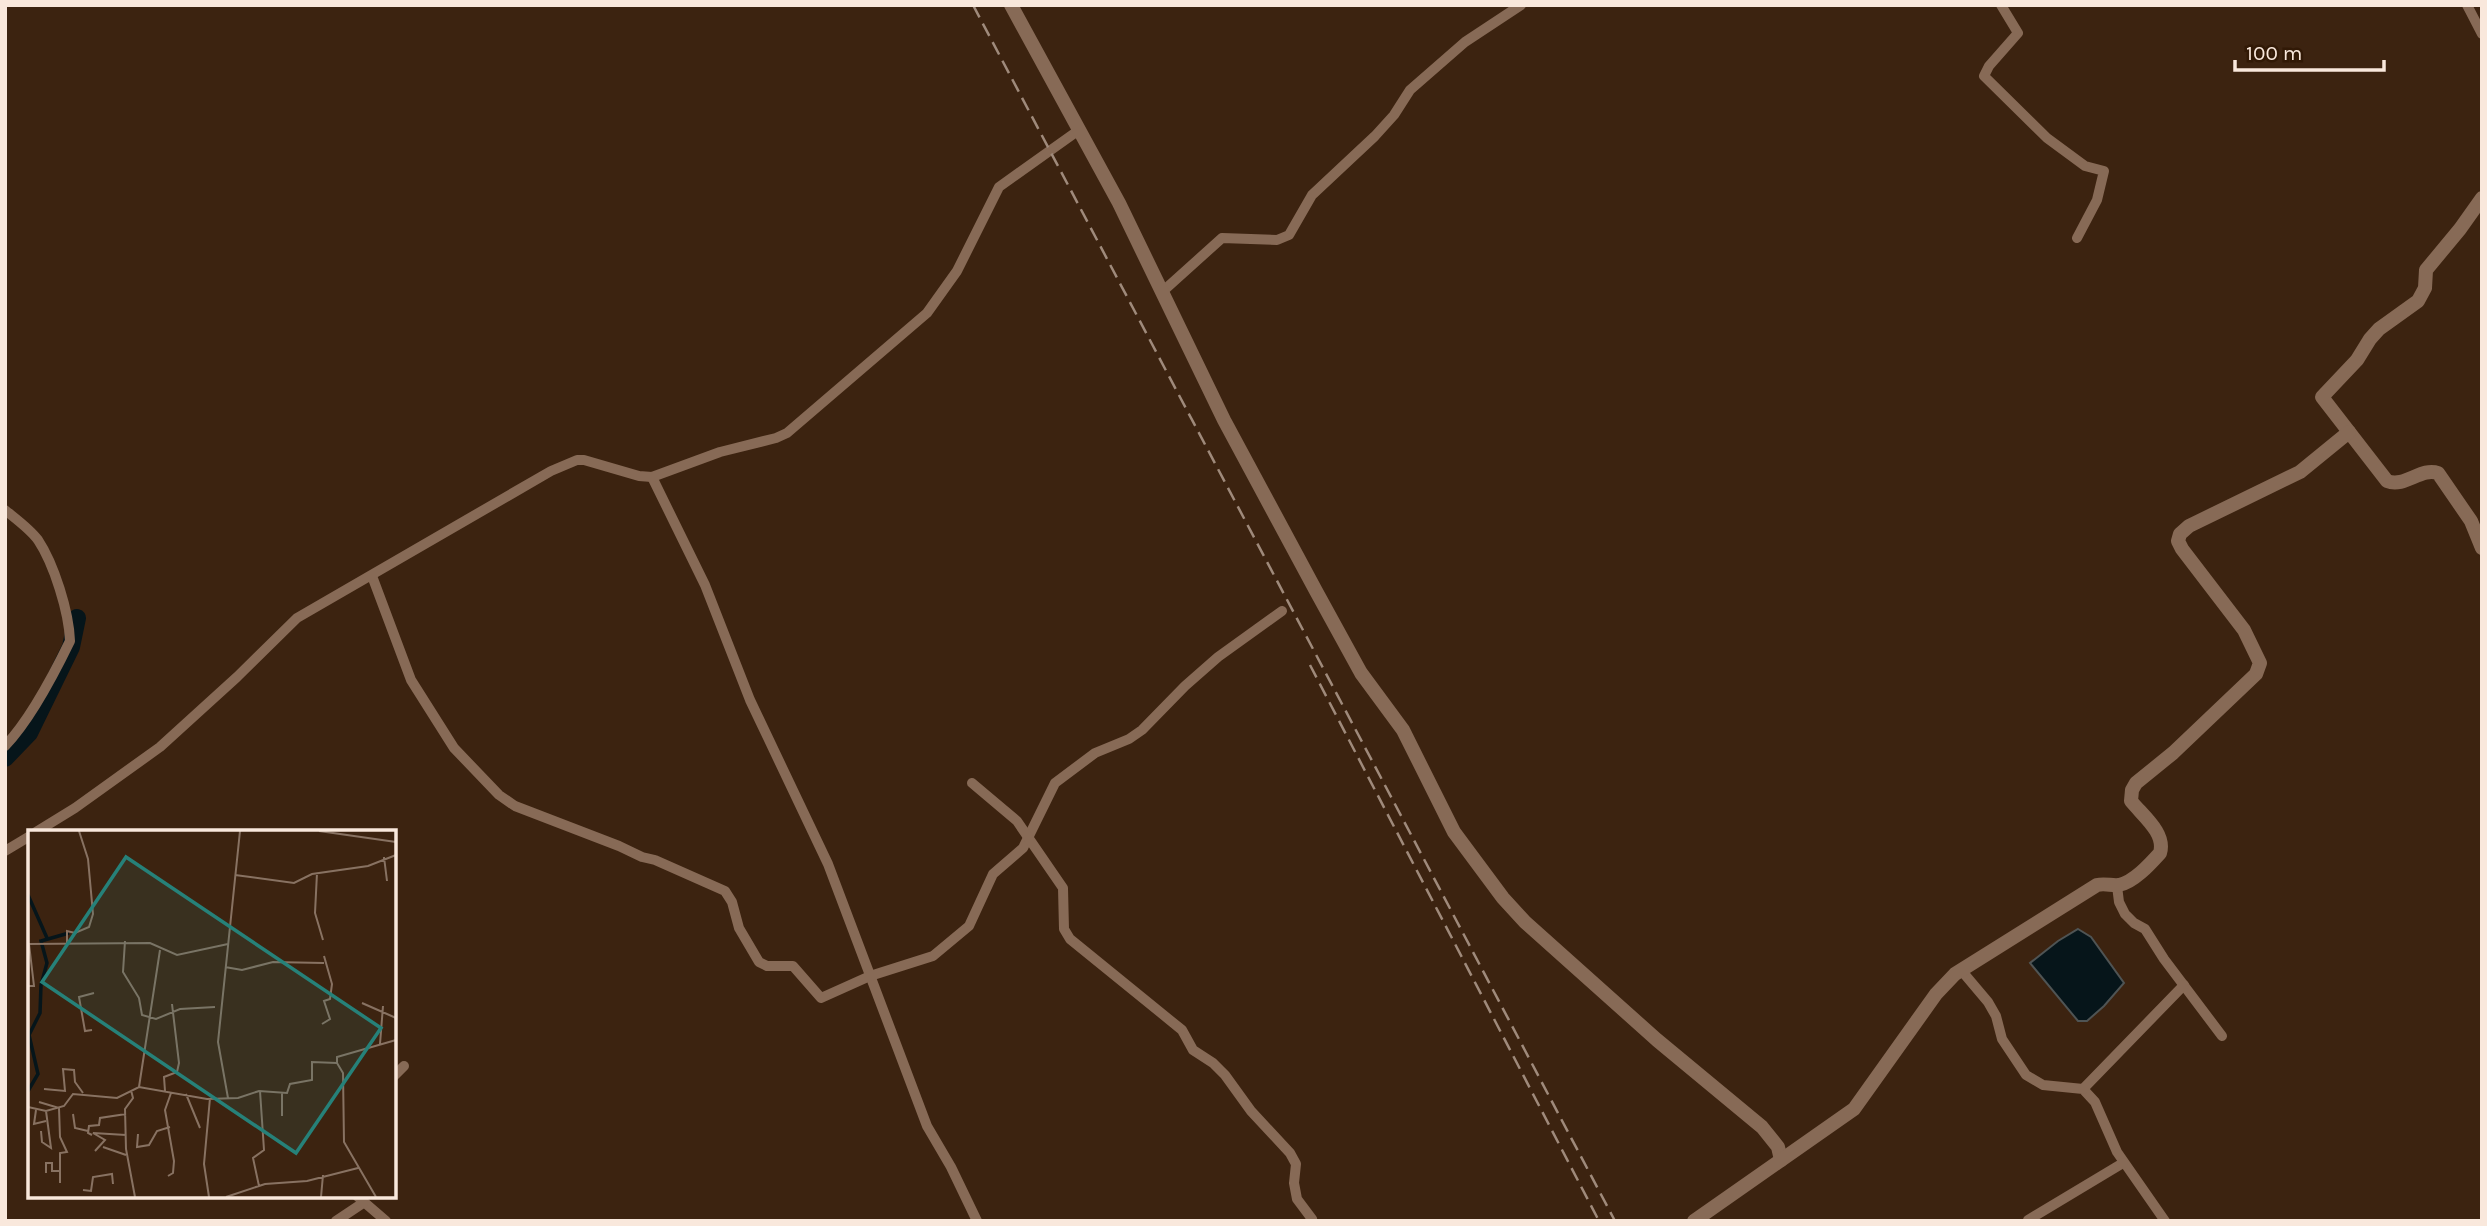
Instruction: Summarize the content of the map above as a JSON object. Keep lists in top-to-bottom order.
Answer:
{
  "scale_bar": "100 m"
}
